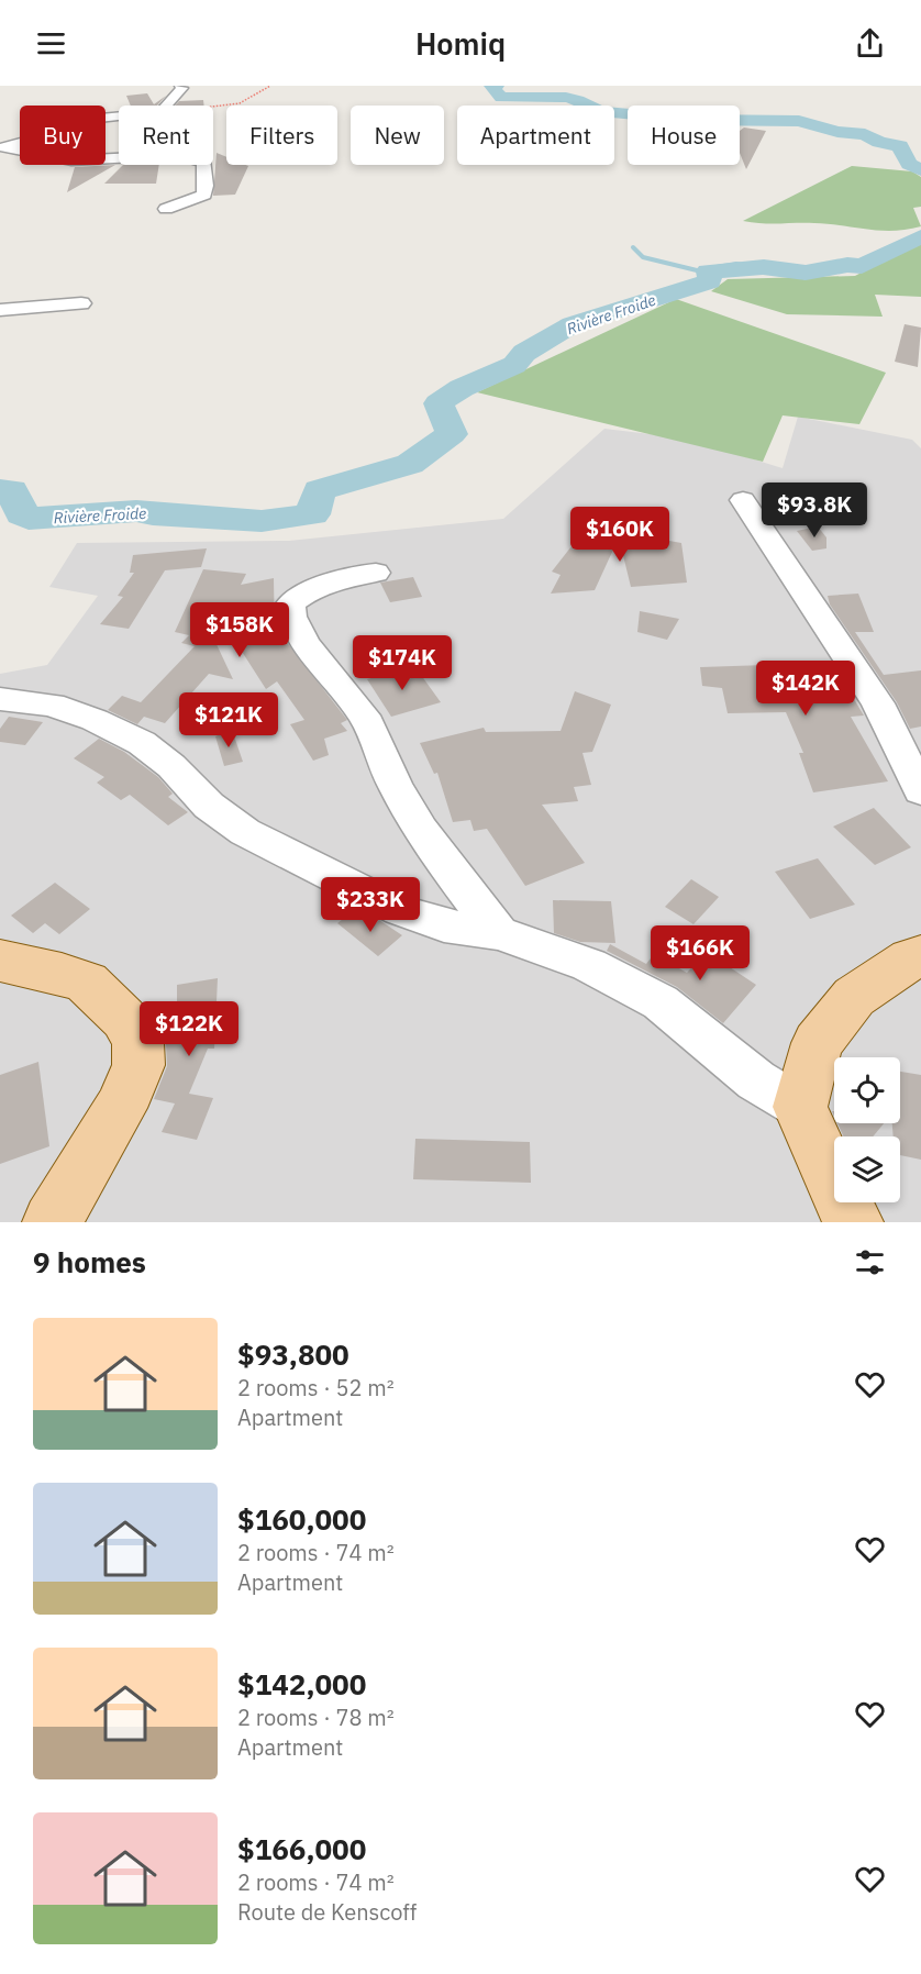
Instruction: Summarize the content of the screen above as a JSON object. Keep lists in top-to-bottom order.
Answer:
{
  "water": ["Rivière Froide"],
  "page": {
    "header": "Homiq",
    "chip": [
      "Buy",
      "Rent",
      "Filters",
      "New",
      "Apartment",
      "House"
    ],
    "price": [
      "$93.8K",
      "$160K",
      "$158K",
      "$174K",
      "$142K",
      "$121K",
      "$233K",
      "$166K",
      "$122K"
    ],
    "heading": "9 homes",
    "list": [
      {
        "name": "$93,800",
        "note": "2 rooms · 52 m² · Apartment"
      },
      {
        "name": "$160,000",
        "note": "2 rooms · 74 m² · Apartment"
      },
      {
        "name": "$142,000",
        "note": "2 rooms · 78 m² · Apartment"
      },
      {
        "name": "$166,000",
        "note": "2 rooms · 74 m² · Route de Kenscoff"
      }
    ]
  }
}
